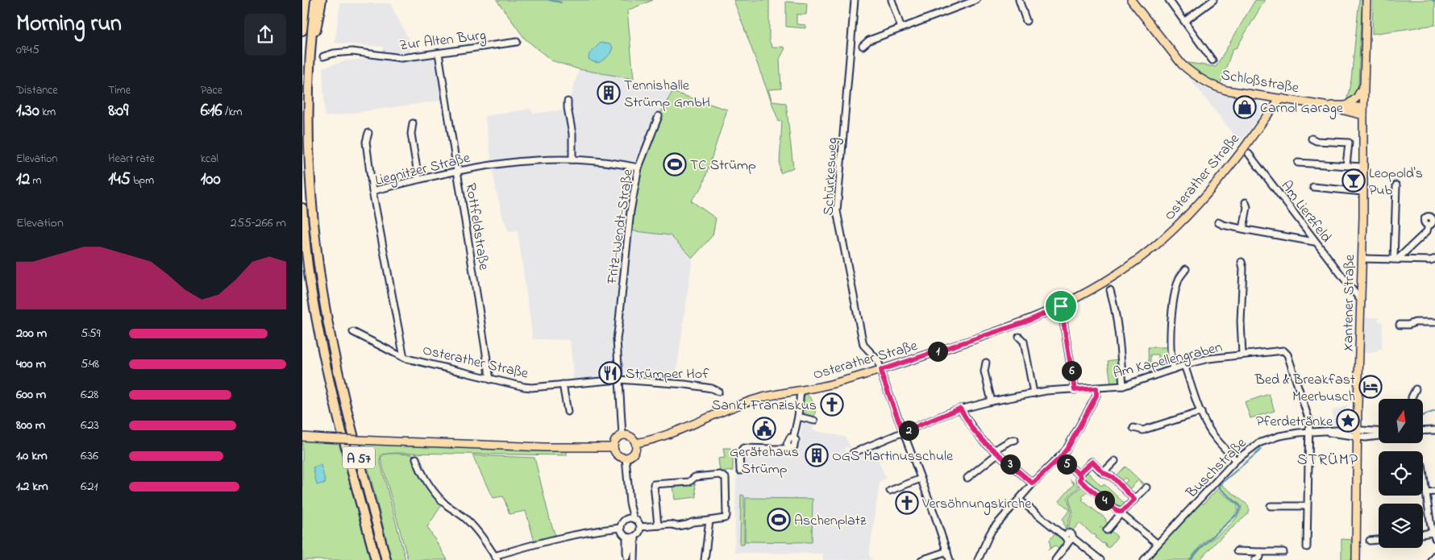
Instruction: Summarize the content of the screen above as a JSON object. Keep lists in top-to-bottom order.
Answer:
{
  "streets": {
    "highway": ["A 57"],
    "main road": ["Schloßstraße", "Osterather Straße", "Xantener Straße"],
    "street": [
      "Zur Alten Burg",
      "Liegnitzer Straße",
      "Schürkesweg",
      "Am Lierzfeld",
      "Rottfeldstraße",
      "Fritz-Wendt-Straße",
      "Am Kapellengraben",
      "Buschstraße"
    ]
  },
  "crossings": [
    ["Zur Alten Burg", "Rottfeldstraße"],
    ["Schloßstraße", "Osterather Straße"],
    ["Schloßstraße", "Xantener Straße"],
    ["Liegnitzer Straße", "Osterather Straße"],
    ["Liegnitzer Straße", "Rottfeldstraße"],
    ["Liegnitzer Straße", "Fritz-Wendt-Straße"],
    ["Schürkesweg", "Osterather Straße"],
    ["Schürkesweg", "Am Kapellengraben"],
    ["Osterather Straße", "Rottfeldstraße"],
    ["Osterather Straße", "Fritz-Wendt-Straße"],
    ["Am Lierzfeld", "Xantener Straße"],
    ["Xantener Straße", "Buschstraße"],
    ["Am Kapellengraben", "Buschstraße"]
  ],
  "districts": ["STRÜMP"],
  "places": {
    "building": ["Tennishalle Strümp GmbH", "OGS Martinusschule"],
    "shop": ["Carnol Garage"],
    "sports": ["TC Strümp", "Aschenplatz"],
    "bar": ["Leopold's Pub"],
    "restaurant": ["Strümper Hof"],
    "hotel": ["Bed & Breakfast Meerbusch"],
    "church": ["Sankt Franziskus", "Versöhnungskirche"],
    "place": ["Pferdetränke"],
    "public building": ["Gerätehaus Strümp"]
  },
  "north": "top",
  "page": {
    "heading": ["Morning run", "09:45"],
    "stats": [
      ["Distance", "1.30 km"],
      ["Time", "8:09"],
      ["Pace", "6:16 /km"],
      ["Elevation", "12 m"],
      ["Heart rate", "145 bpm"],
      ["kcal", "100"]
    ],
    "chart": ["Elevation", "255–266 m"],
    "list": [
      {
        "name": "200 m",
        "note": "5:59"
      },
      {
        "name": "400 m",
        "note": "5:48"
      },
      {
        "name": "600 m",
        "note": "6:28"
      },
      {
        "name": "800 m",
        "note": "6:23"
      },
      {
        "name": "1.0 km",
        "note": "6:36"
      },
      {
        "name": "1.2 km",
        "note": "6:21"
      }
    ],
    "pins": [
      "1",
      "6",
      "2",
      "3",
      "5",
      "4"
    ]
  }
}
